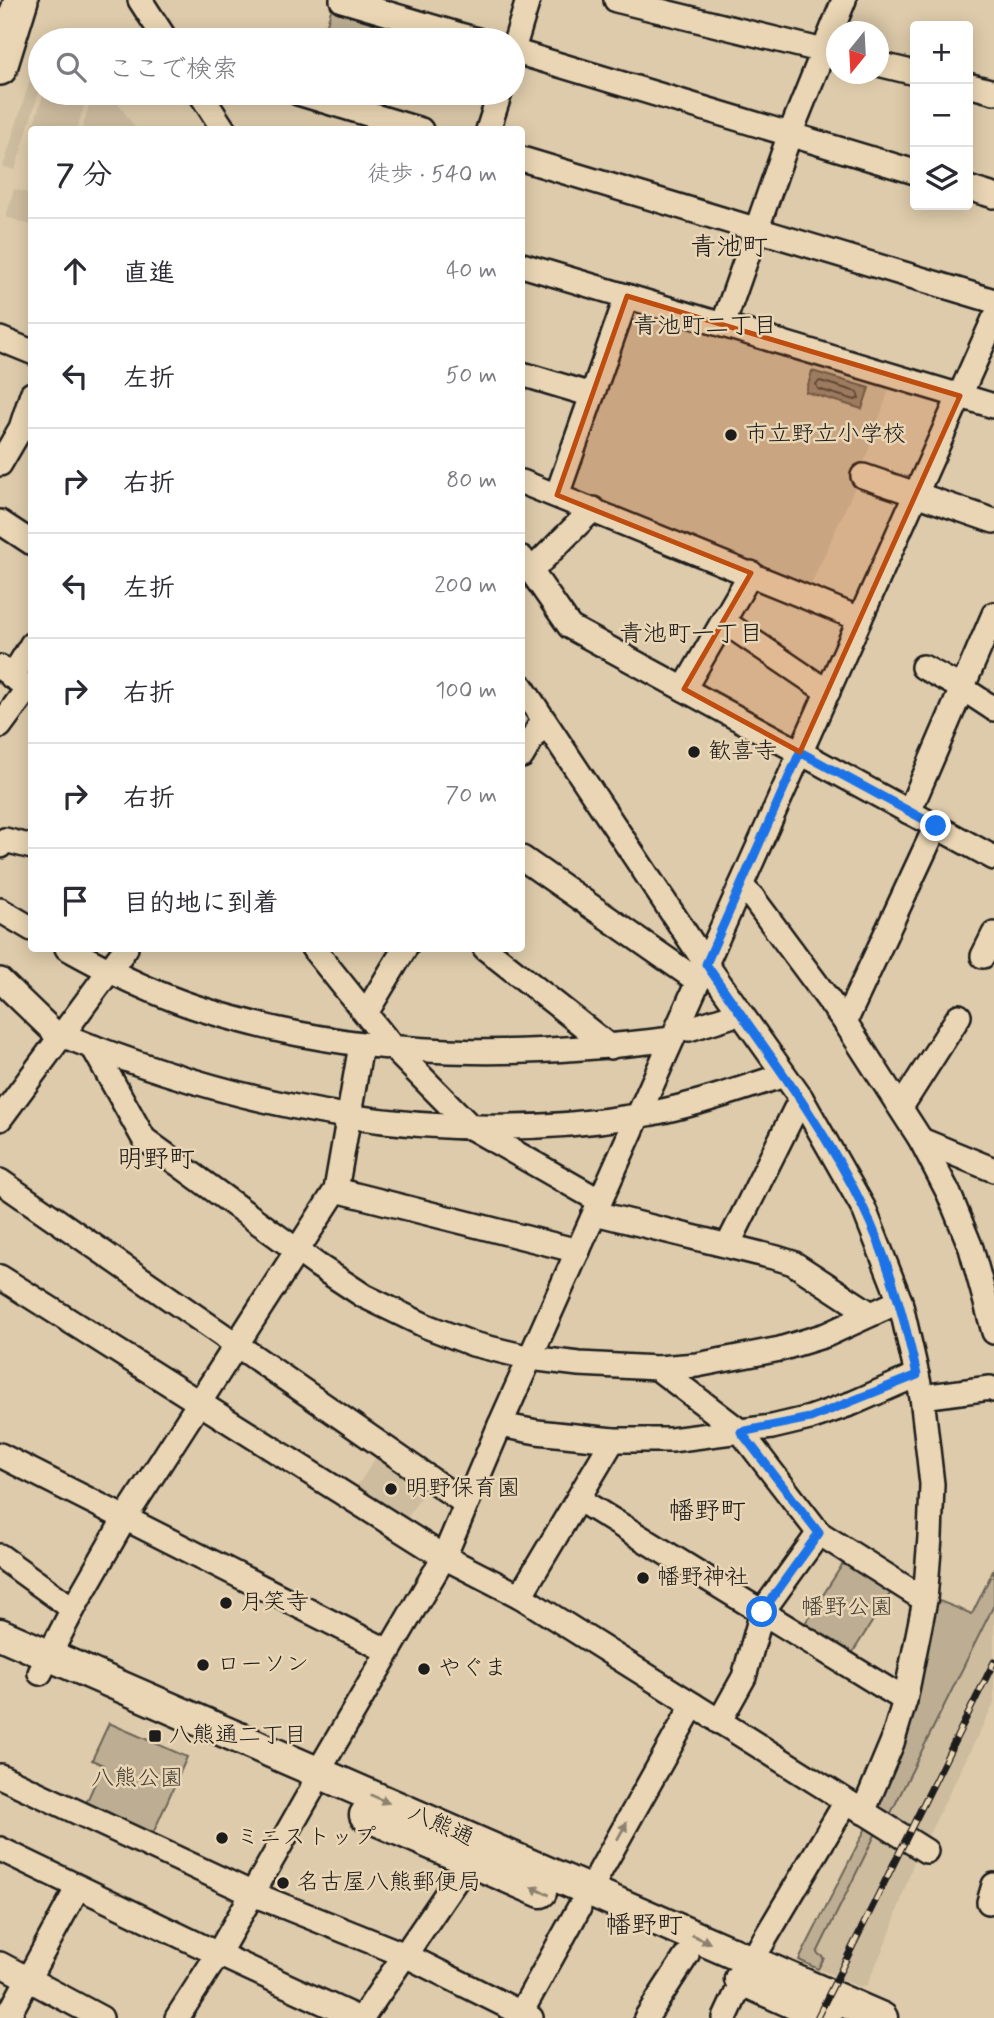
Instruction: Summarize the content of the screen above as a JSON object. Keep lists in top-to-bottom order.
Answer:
{
  "streets": {
    "main road": ["八熊通"]
  },
  "districts": [
    "青池町",
    "青池町二丁目",
    "青池町一丁目",
    "明野町",
    "幡野町",
    "幡野町"
  ],
  "parks": ["幡野公園", "八熊公園"],
  "places": {
    "other": [
      "市立野立小学校",
      "歓喜寺",
      "明野保育園",
      "幡野神社",
      "月笑寺",
      "ローソン",
      "やぐま",
      "ミニストップ",
      "名古屋八熊郵便局"
    ],
    "transit": ["八熊通二丁目"]
  },
  "north": "bottom",
  "page": {
    "map_buttons": ["+", "−"],
    "search": "ここで検索",
    "heading": ["7 分", "徒歩 · 540 m"],
    "list": [
      ["直進", "40 m"],
      ["左折", "50 m"],
      ["右折", "80 m"],
      ["左折", "200 m"],
      ["右折", "100 m"],
      ["右折", "70 m"],
      "目的地に到着"
    ]
  }
}
